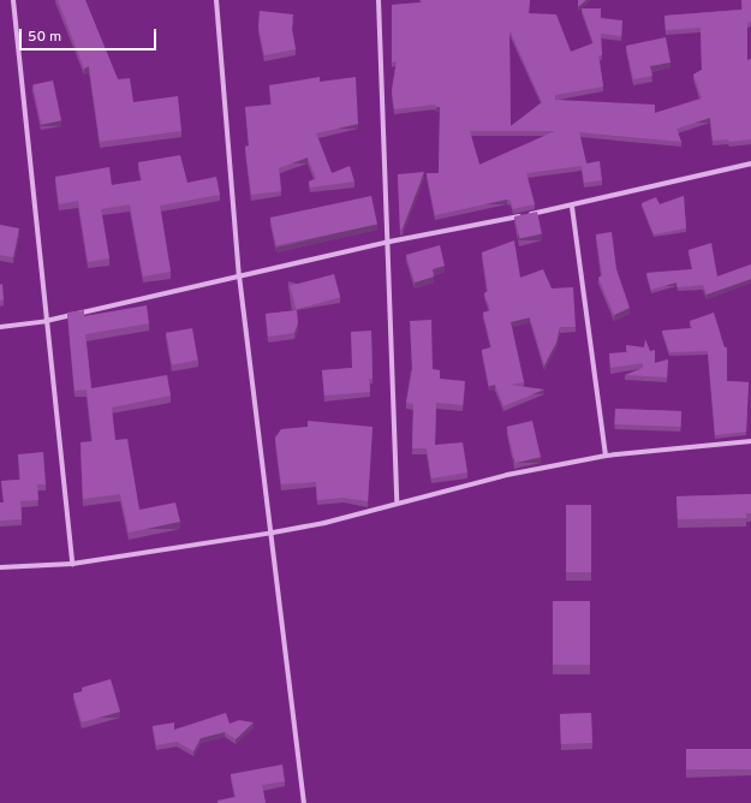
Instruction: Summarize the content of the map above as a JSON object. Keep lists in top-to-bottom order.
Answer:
{
  "scale_bar": "50 m"
}
